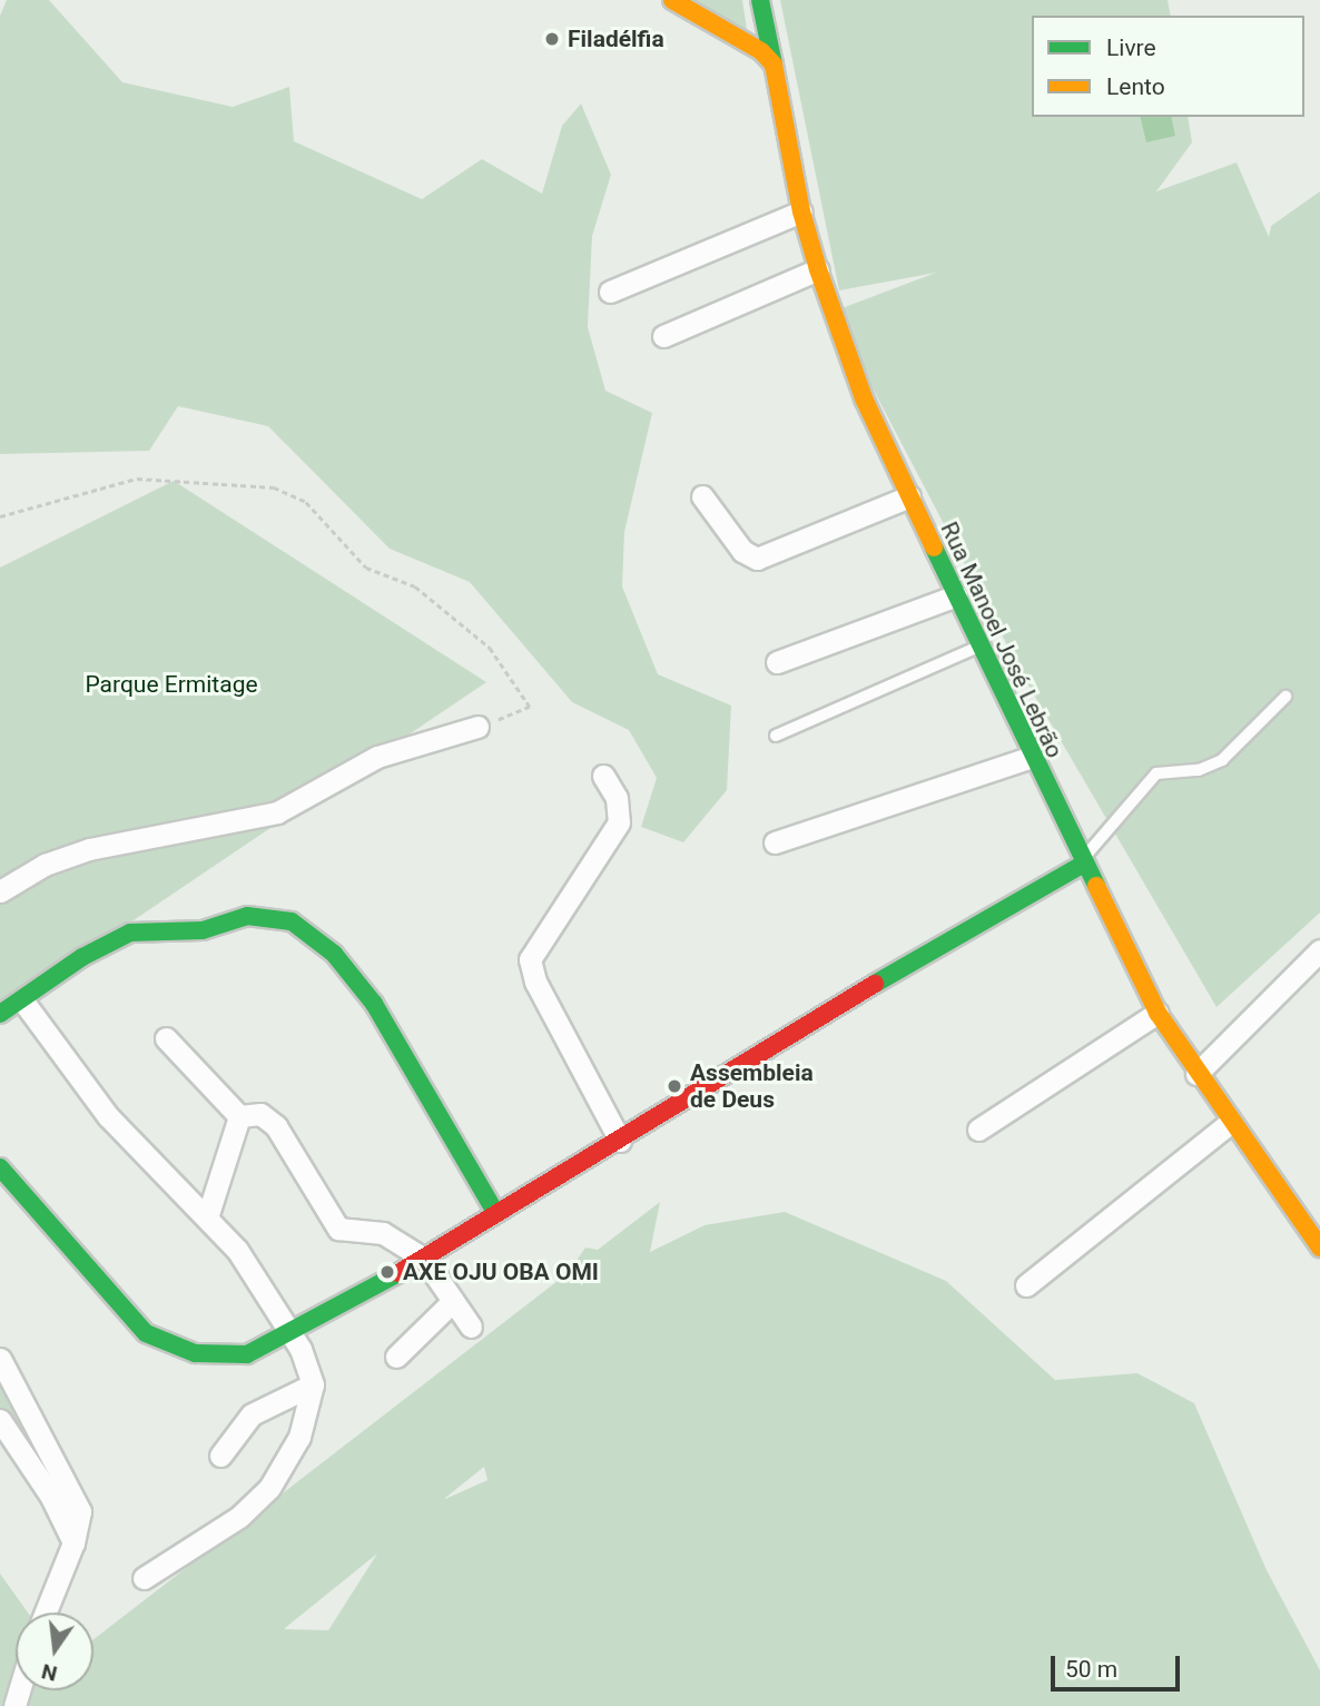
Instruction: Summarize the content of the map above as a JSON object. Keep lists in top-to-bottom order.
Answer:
{
  "streets": {
    "street": ["Rua Manoel José Lebrão"]
  },
  "parks": ["Parque Ermitage"],
  "places": ["Filadélfia", "Assembleia de Deus", "AXE OJU OBA OMI"],
  "legend": ["Livre", "Lento"],
  "scale_bar": "50 m",
  "north": "bottom"
}
